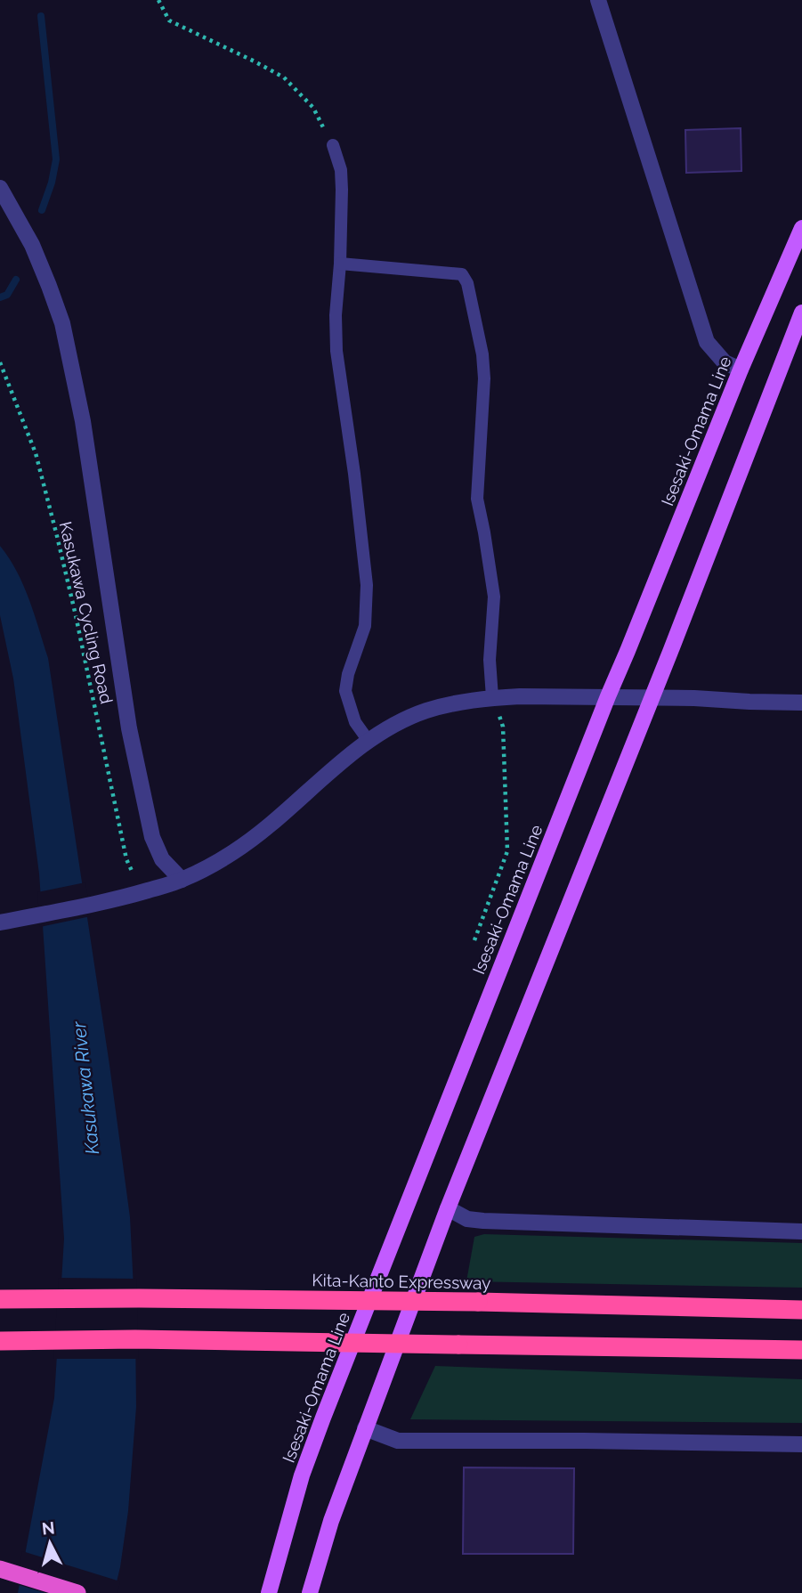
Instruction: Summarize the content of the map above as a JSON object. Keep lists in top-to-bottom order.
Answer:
{
  "streets": {
    "highway": ["Kita-Kanto Expressway"],
    "main road": ["Isesaki-Omama Line"],
    "path": ["Kasukawa Cycling Road"]
  },
  "water": ["Kasukawa River"],
  "north": "top"
}
